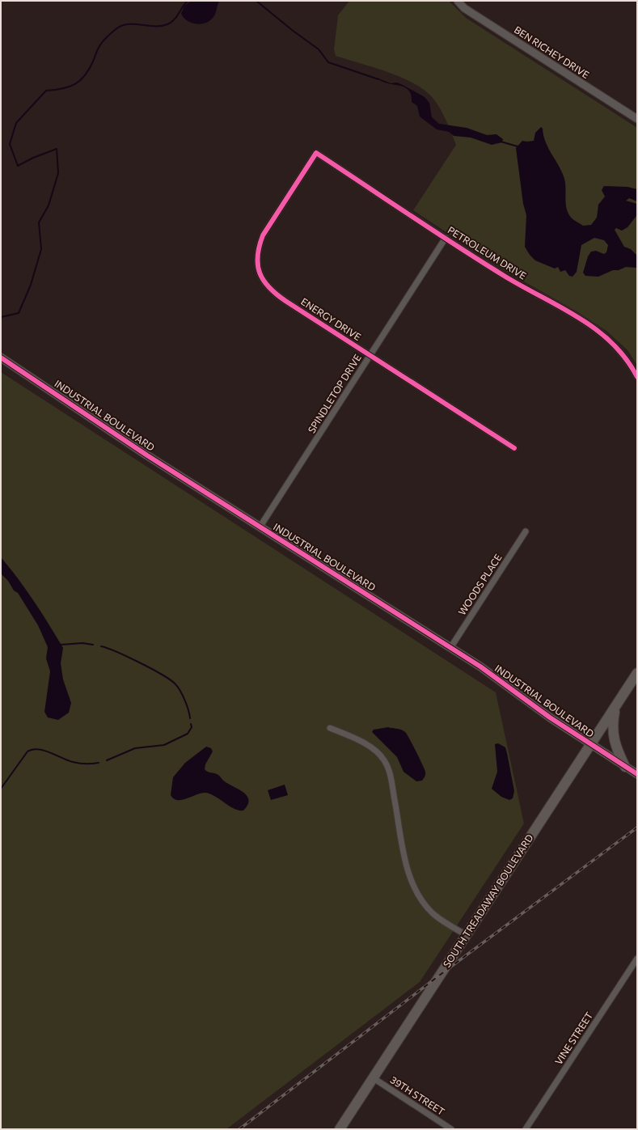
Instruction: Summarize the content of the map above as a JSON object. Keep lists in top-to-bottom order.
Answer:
{
  "streets": {
    "main road": ["INDUSTRIAL BOULEVARD", "SOUTH TREADAWAY BOULEVARD"],
    "street": [
      "BEN RICHEY DRIVE",
      "PETROLEUM DRIVE",
      "ENERGY DRIVE",
      "SPINDLETOP DRIVE",
      "WOODS PLACE",
      "VINE STREET",
      "39TH STREET"
    ]
  },
  "crossings": [
    ["PETROLEUM DRIVE", "ENERGY DRIVE"],
    ["PETROLEUM DRIVE", "SPINDLETOP DRIVE"],
    ["ENERGY DRIVE", "SPINDLETOP DRIVE"],
    ["SPINDLETOP DRIVE", "INDUSTRIAL BOULEVARD"],
    ["INDUSTRIAL BOULEVARD", "WOODS PLACE"],
    ["INDUSTRIAL BOULEVARD", "SOUTH TREADAWAY BOULEVARD"],
    ["SOUTH TREADAWAY BOULEVARD", "39TH STREET"]
  ]
}
